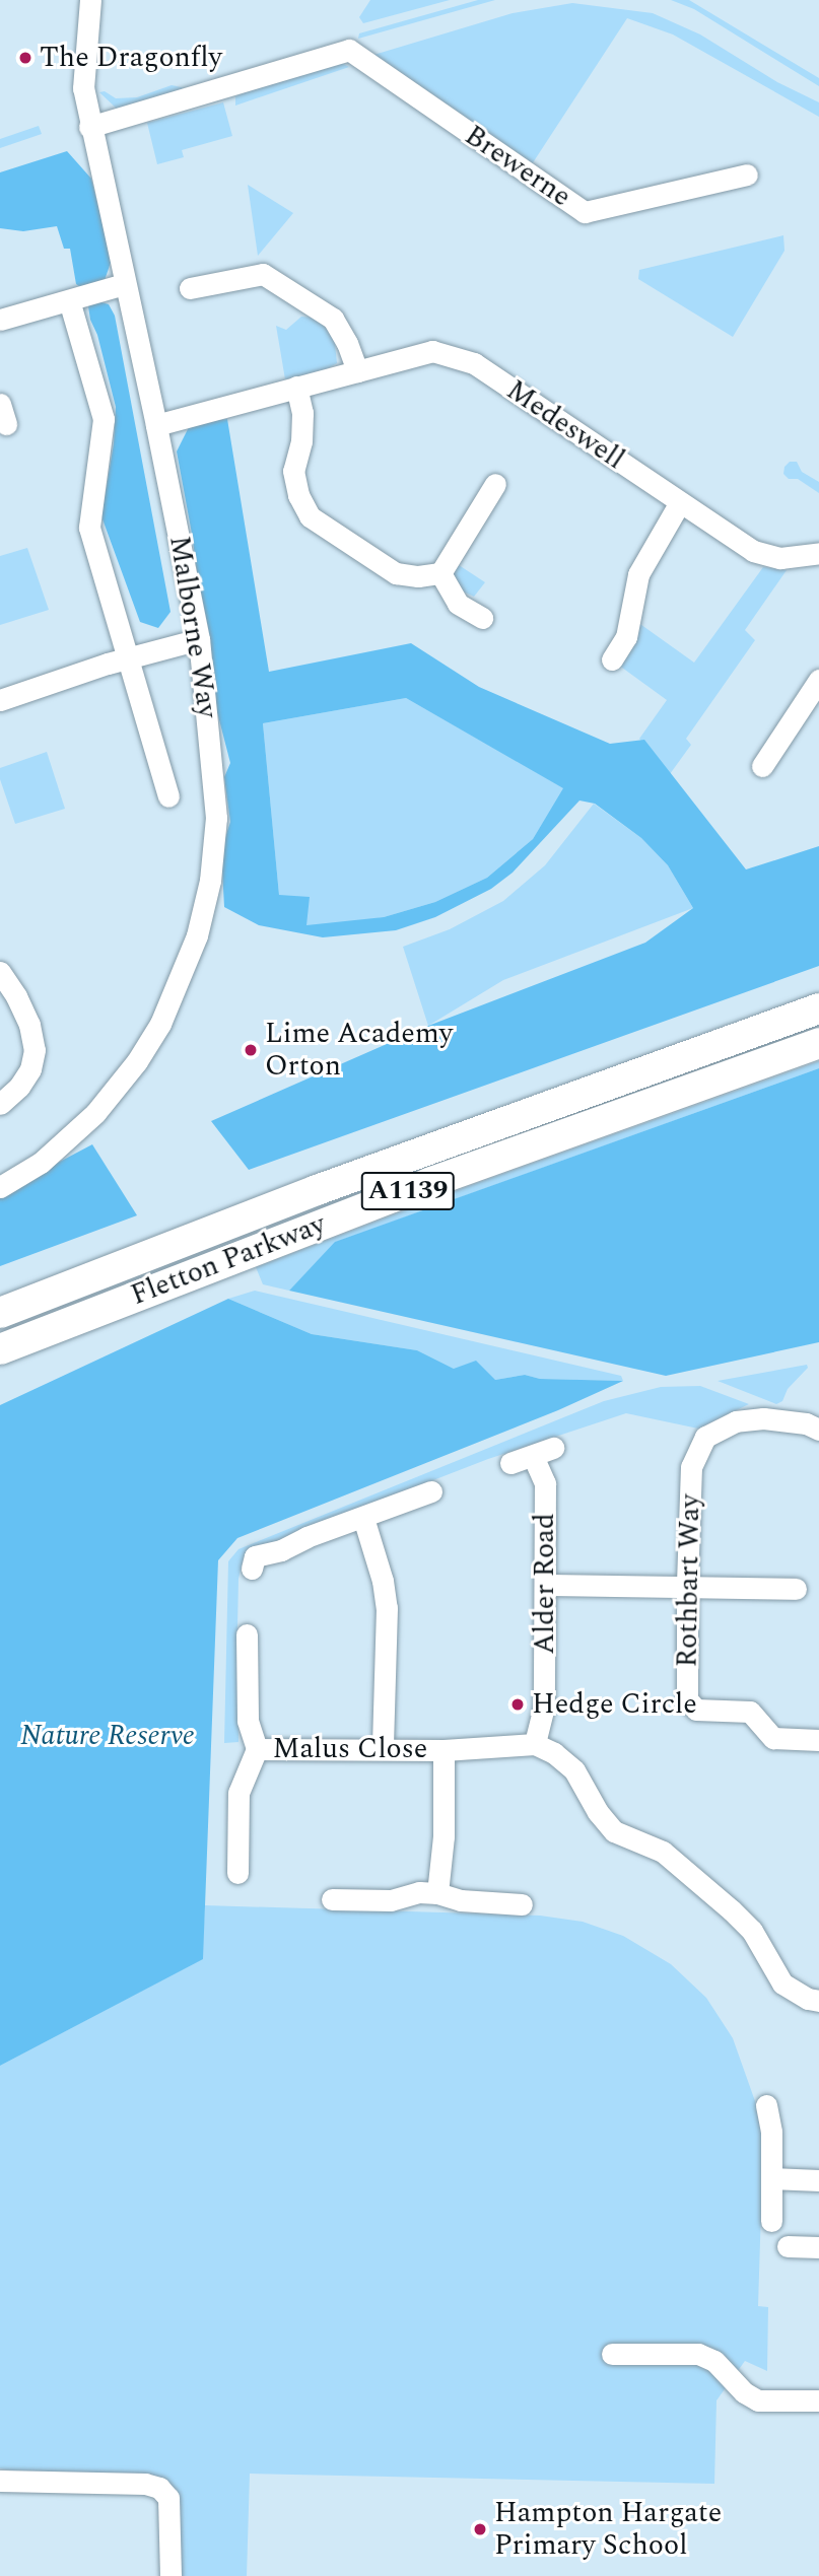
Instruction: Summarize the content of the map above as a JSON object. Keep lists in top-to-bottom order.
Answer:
{
  "streets": {
    "highway": ["A1139", "Fletton Parkway"],
    "street": [
      "Brewerne",
      "Medeswell",
      "Malborne Way",
      "Rothbart Way",
      "Alder Road",
      "Malus Close"
    ]
  },
  "crossings": [
    ["Brewerne", "Malborne Way"],
    ["Medeswell", "Malborne Way"],
    ["Alder Road", "Malus Close"]
  ],
  "parks": ["Nature Reserve"],
  "places": [
    "The Dragonfly",
    "Lime Academy Orton",
    "Hedge Circle",
    "Hampton Hargate Primary School"
  ]
}
